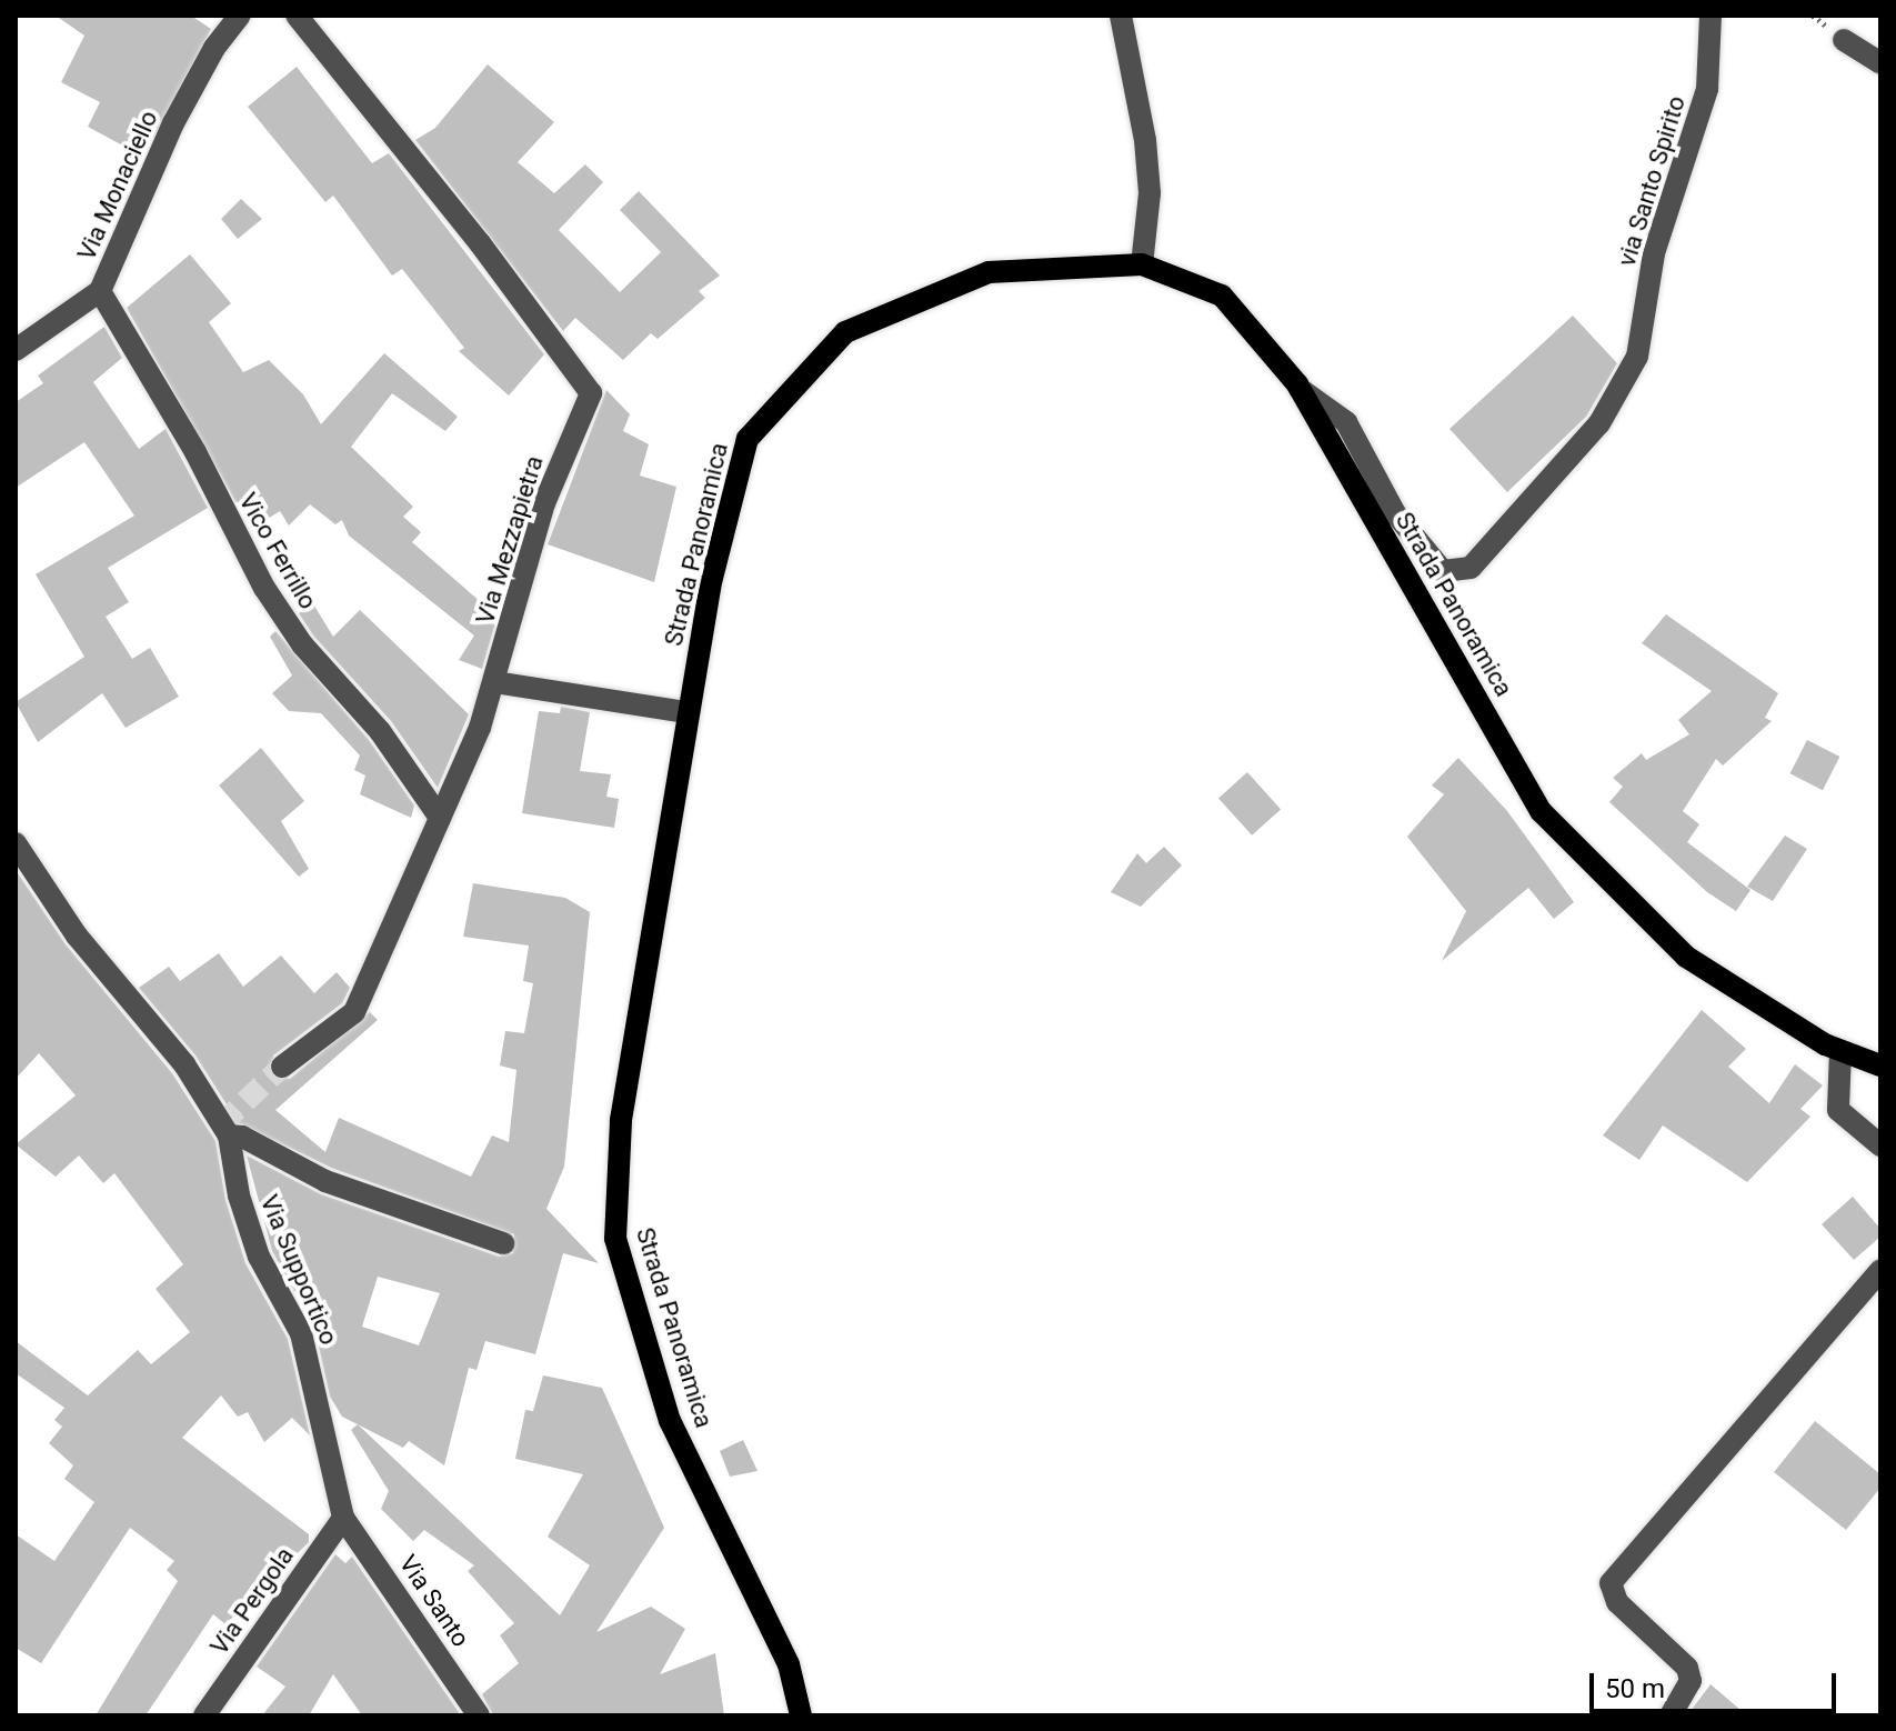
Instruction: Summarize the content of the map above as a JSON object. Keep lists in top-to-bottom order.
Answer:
{
  "streets": {
    "main road": ["Strada Panoramica"],
    "street": [
      "via Santo Spirito",
      "Via Monaciello",
      "Via Mezzapietra",
      "Vico Ferrillo",
      "Via Supportico",
      "Via Pergola",
      "Via Santo"
    ]
  },
  "crossings": [
    ["via Santo Spirito", "Strada Panoramica"],
    ["Via Monaciello", "Vico Ferrillo"],
    ["Via Mezzapietra", "Vico Ferrillo"],
    ["Via Supportico", "Via Pergola"],
    ["Via Supportico", "Via Santo"],
    ["Via Pergola", "Via Santo"]
  ],
  "scale_bar": "50 m"
}
